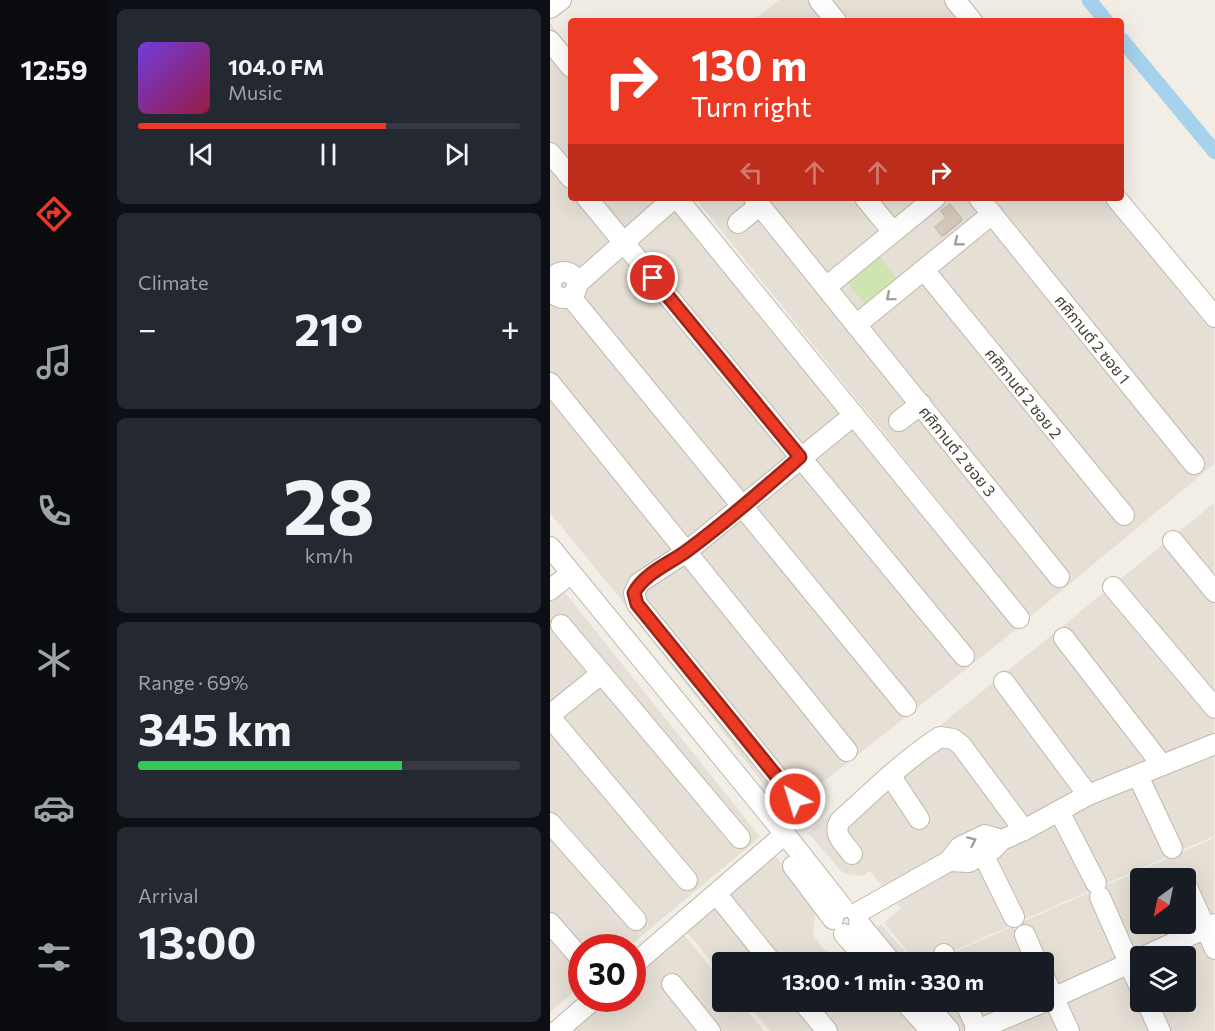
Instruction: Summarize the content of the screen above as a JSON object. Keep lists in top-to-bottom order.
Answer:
{
  "streets": {
    "street": ["ศศิกานต์ 2 ซอย 1", "ศศิกานต์ 2 ซอย 2", "ศศิกานต์ 2 ซอย 3"]
  },
  "north": "bottom left",
  "page": {
    "tabs": "12:59",
    "turn": ["130 m", "Turn right"],
    "song": ["104.0 FM", "Music"],
    "tile": [
      "Climate",
      ["28", "km/h"],
      ["Range · 69%", "345 km"],
      ["Arrival", "13:00"]
    ],
    "heat": ["−", "21°", "+"],
    "limit": "30",
    "trip": "13:00 · 1 min · 330 m"
  }
}
